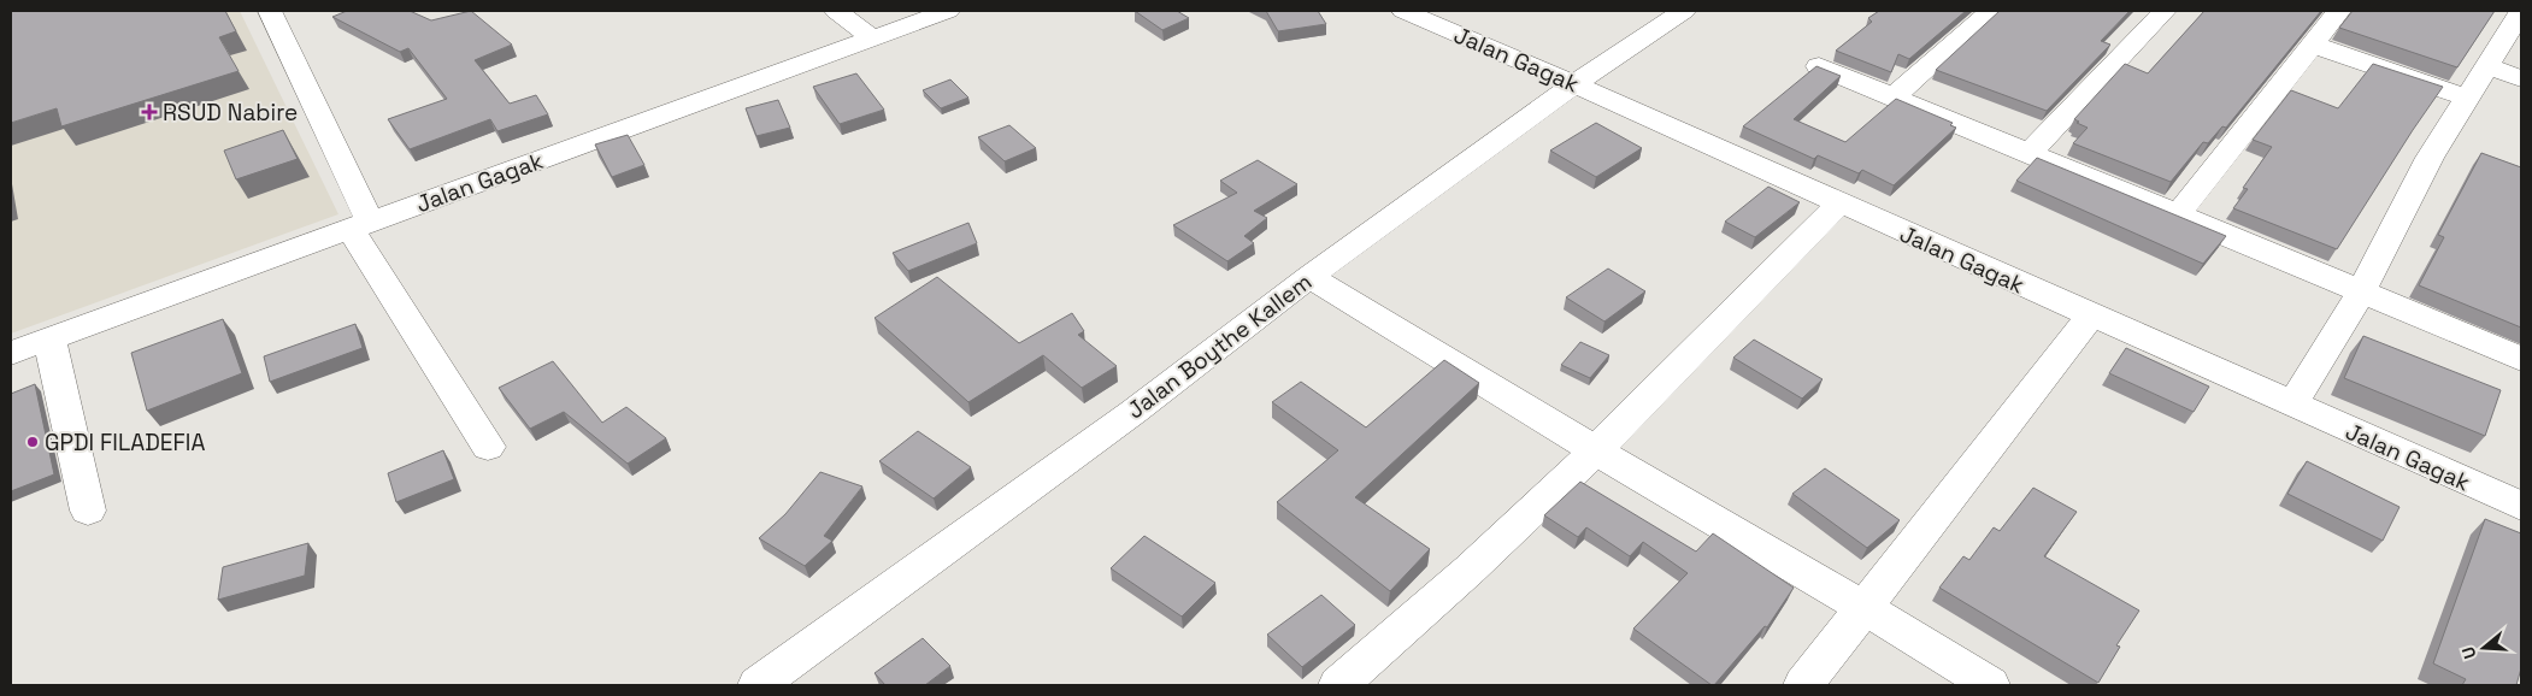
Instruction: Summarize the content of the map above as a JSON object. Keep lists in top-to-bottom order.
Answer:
{
  "streets": {
    "street": ["Jalan Gagak", "Jalan Boythe Kallem"]
  },
  "crossings": [
    ["Jalan Gagak", "Jalan Boythe Kallem"]
  ],
  "places": {
    "health": ["RSUD Nabire"],
    "other": ["GPDI FILADEFIA"]
  },
  "north": "left"
}
